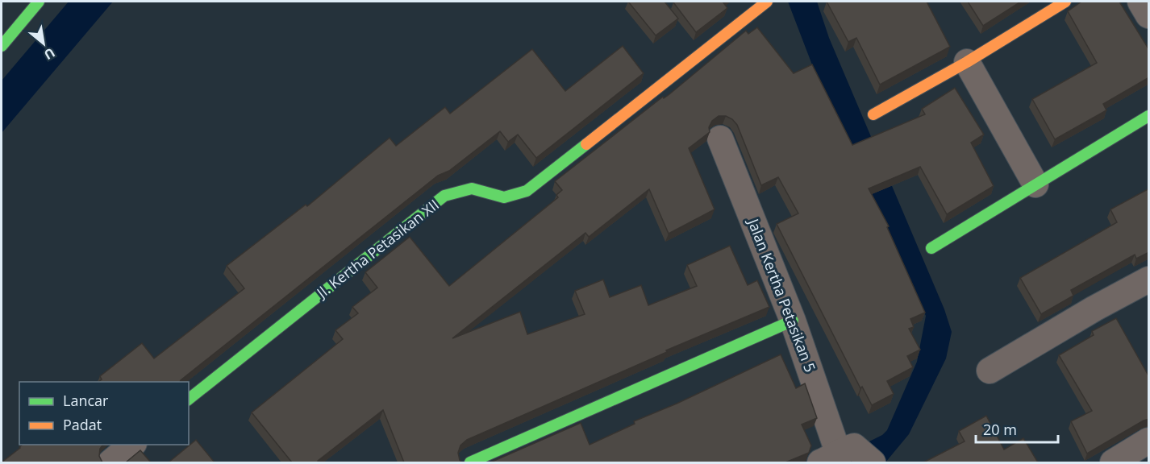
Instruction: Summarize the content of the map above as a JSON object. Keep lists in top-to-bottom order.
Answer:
{
  "streets": {
    "main road": ["Jl. Kertha Petasikan XII"],
    "street": ["Jalan Kertha Petasikan 5"]
  },
  "legend": ["Lancar", "Padat"],
  "scale_bar": "20 m",
  "north": "bottom right"
}
